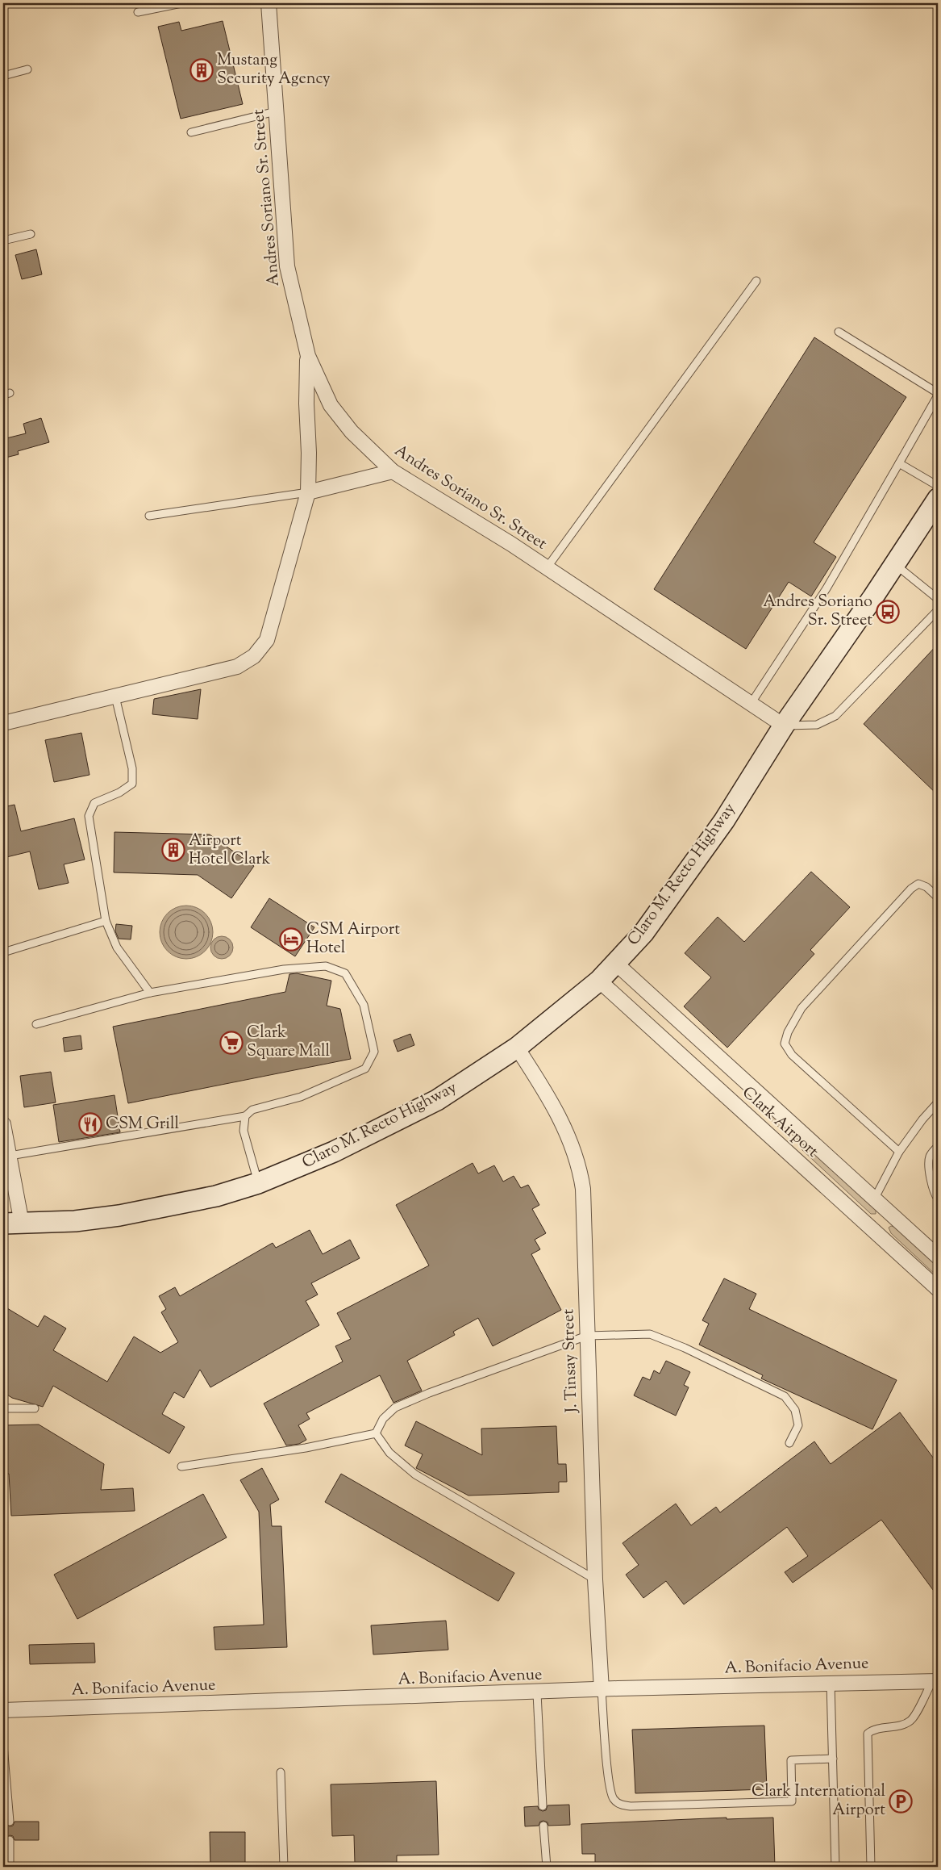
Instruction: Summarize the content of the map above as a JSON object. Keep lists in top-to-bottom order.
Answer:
{
  "streets": {
    "main road": ["Claro M. Recto Highway"],
    "street": [
      "Andres Soriano Sr. Street",
      "Clark Airport",
      "J. Tinsay Street",
      "A. Bonifacio Avenue"
    ]
  },
  "crossings": [
    ["Andres Soriano Sr. Street", "Claro M. Recto Highway"],
    ["Claro M. Recto Highway", "Clark Airport"],
    ["Claro M. Recto Highway", "J. Tinsay Street"],
    ["J. Tinsay Street", "A. Bonifacio Avenue"]
  ],
  "places": {
    "building": ["Mustang Security Agency", "Airport Hotel Clark"],
    "bus stop": ["Andres Soriano Sr. Street"],
    "hotel": ["CSM Airport Hotel"],
    "supermarket": ["Clark Square Mall"],
    "restaurant": ["CSM Grill"],
    "parking": ["Clark International Airport"]
  }
}
